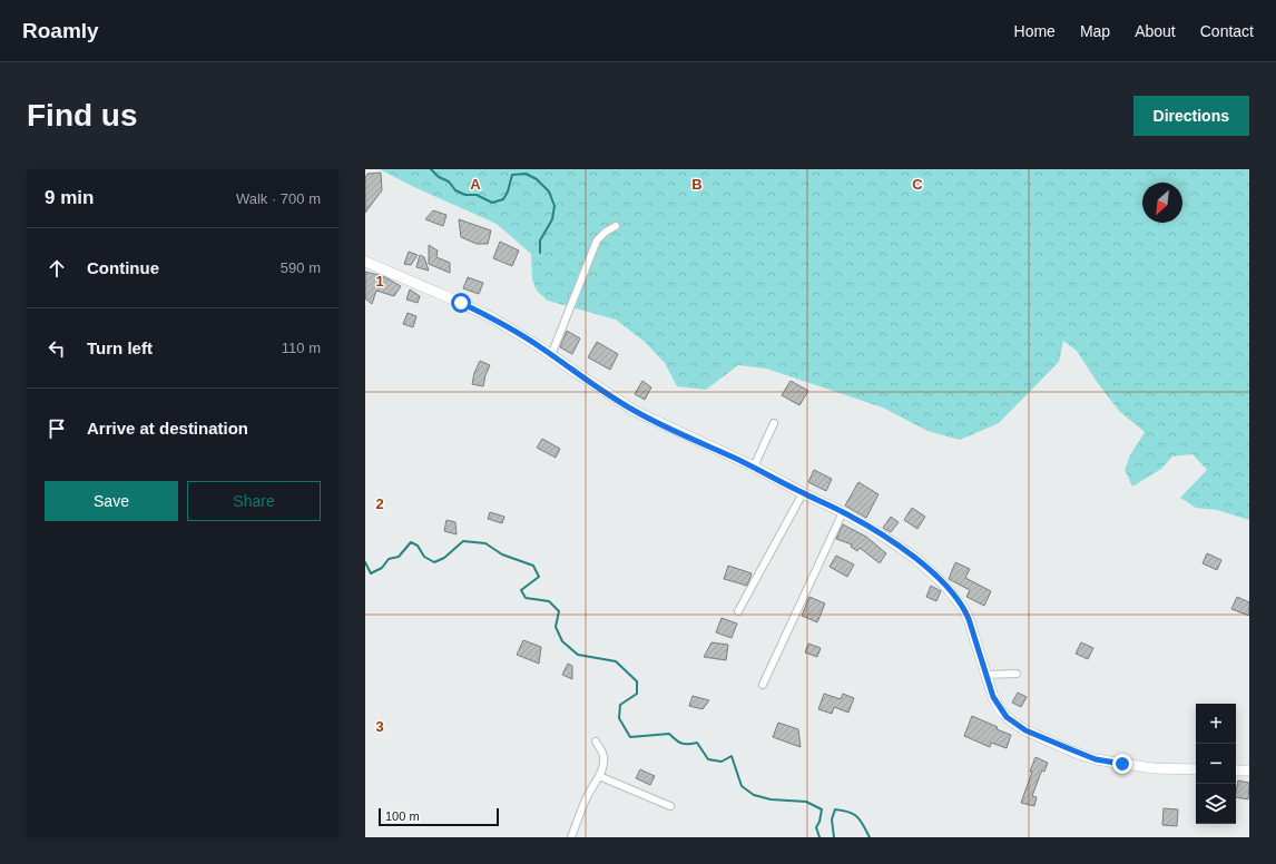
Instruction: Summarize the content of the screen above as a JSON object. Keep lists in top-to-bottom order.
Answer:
{
  "scale_bar": "100 m",
  "north": "bottom left",
  "page": {
    "header": "Roamly",
    "nav": [
      "Home",
      "Map",
      "About",
      "Contact"
    ],
    "buttons": [
      "Directions",
      ["Save", "Share"]
    ],
    "title": "Find us",
    "heading": ["9 min", "Walk · 700 m"],
    "list": [
      ["Continue", "590 m"],
      ["Turn left", "110 m"],
      "Arrive at destination"
    ],
    "map_buttons": ["+", "−"],
    "scale": "100 m"
  },
  "grid": {
    "columns": ["A", "B", "C"],
    "rows": ["1", "2", "3"]
  }
}
